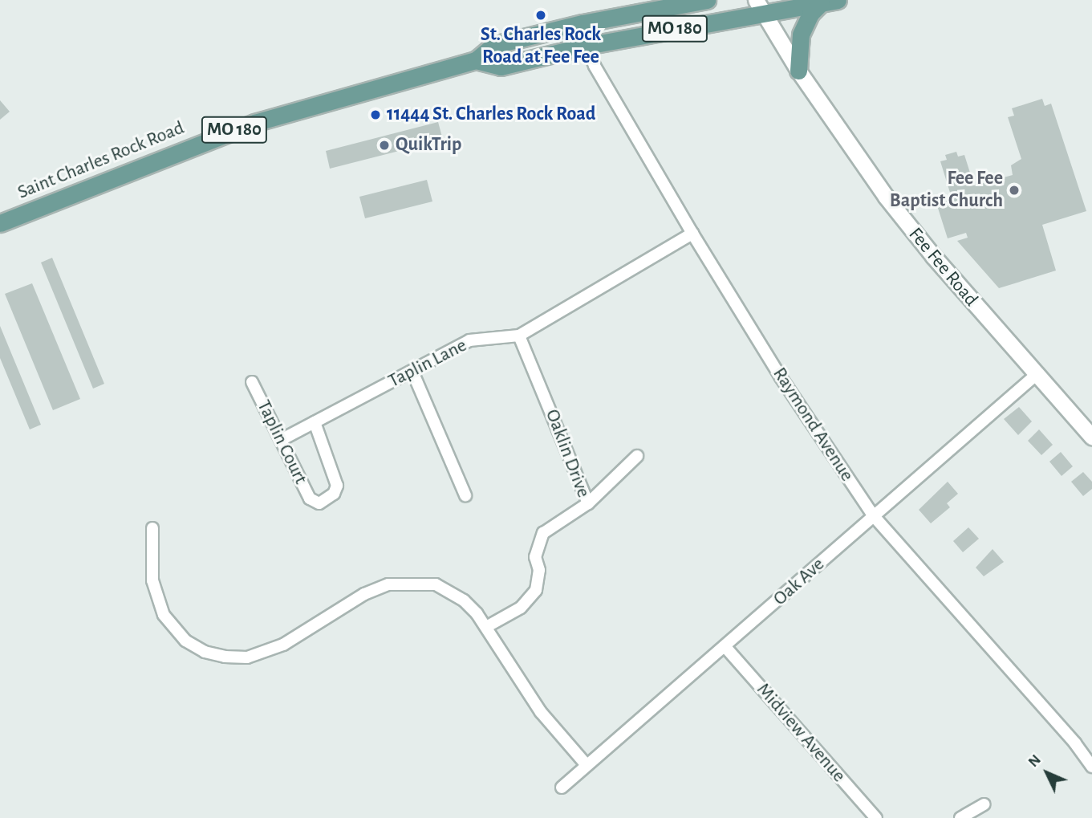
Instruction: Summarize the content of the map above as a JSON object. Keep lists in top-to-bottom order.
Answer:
{
  "streets": {
    "main road": ["MO 180", "Saint Charles Rock Road"],
    "street": [
      "Fee Fee Road",
      "Taplin Lane",
      "Raymond Avenue",
      "Taplin Court",
      "Oaklin Drive",
      "Oak Ave",
      "Midview Avenue"
    ]
  },
  "crossings": [
    ["Saint Charles Rock Road", "Fee Fee Road"],
    ["Saint Charles Rock Road", "Raymond Avenue"],
    ["Fee Fee Road", "Oak Ave"],
    ["Taplin Lane", "Raymond Avenue"],
    ["Taplin Lane", "Taplin Court"],
    ["Taplin Lane", "Oaklin Drive"],
    ["Raymond Avenue", "Oak Ave"],
    ["Oak Ave", "Midview Avenue"]
  ],
  "places": [
    "St. Charles Rock Road at Fee Fee",
    "11444 St. Charles Rock Road",
    "QuikTrip",
    "Fee Fee Baptist Church"
  ],
  "north": "top left"
}
